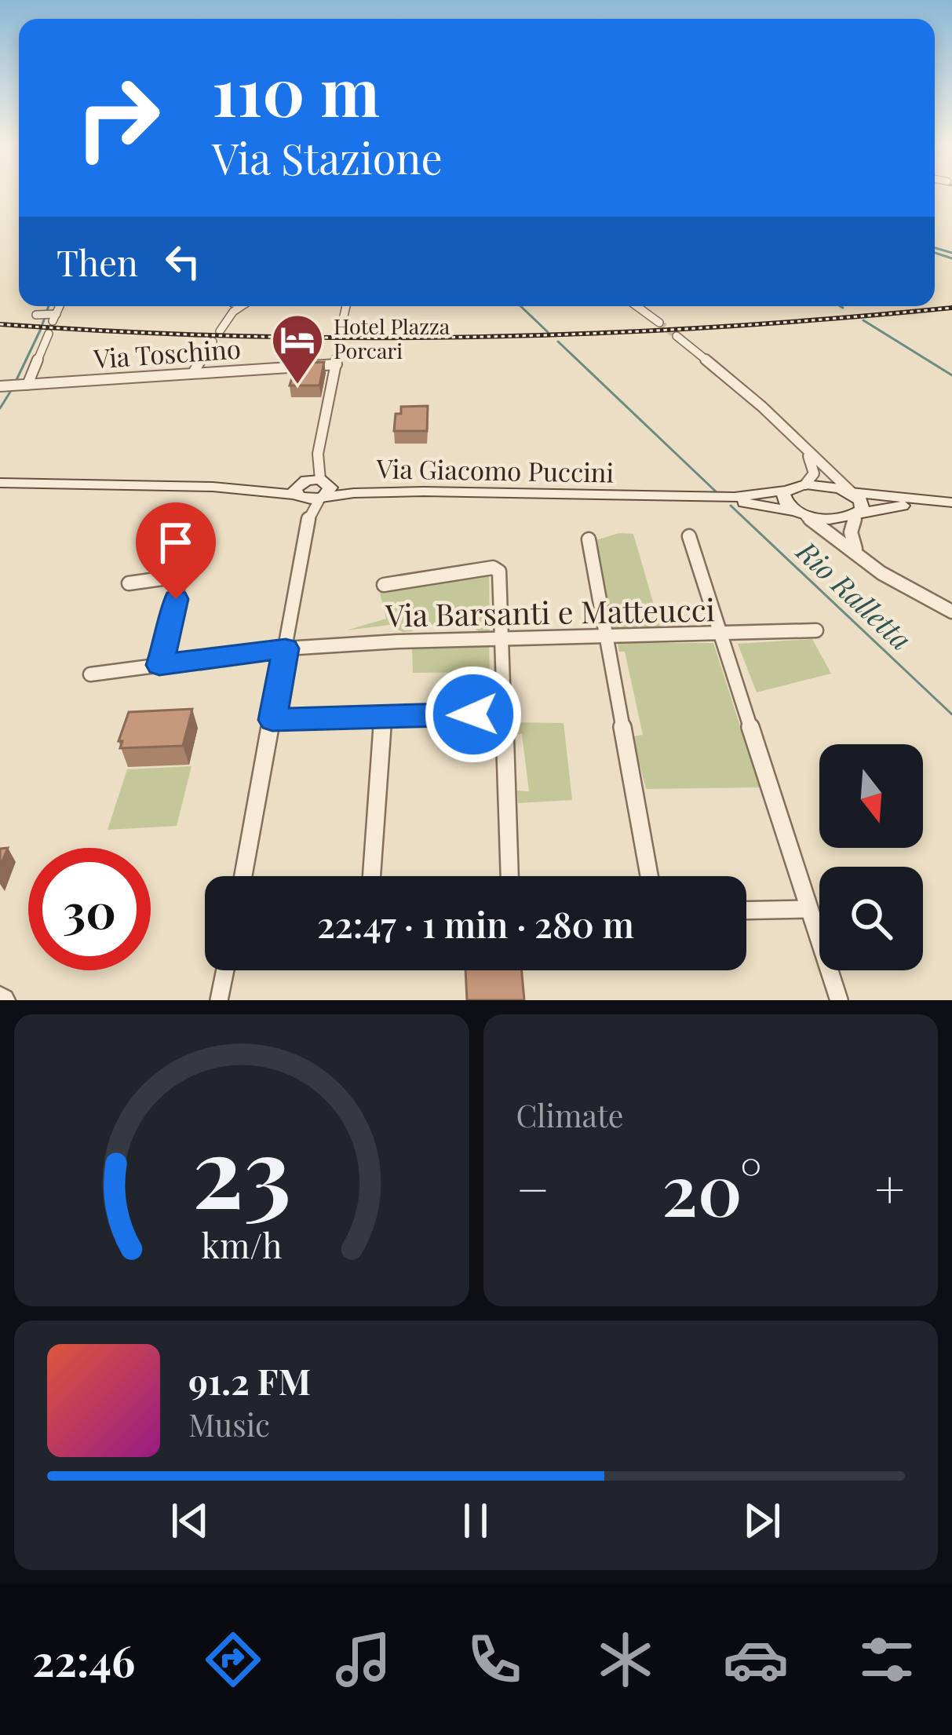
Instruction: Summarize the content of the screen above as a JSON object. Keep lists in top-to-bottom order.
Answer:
{
  "streets": {
    "main road": ["Via Giacomo Puccini"],
    "street": ["Via Toschino", "Via Barsanti e Matteucci"]
  },
  "water": ["Rio Ralletta"],
  "places": {
    "hotel": ["Hotel Plazza Porcari"]
  },
  "north": "bottom",
  "page": {
    "turn": ["110 m", "Via Stazione"],
    "then": "Then",
    "limit": "30",
    "trip": "22:47 · 1 min · 280 m",
    "tile": "Climate",
    "heat": ["−", "20°", "+"],
    "song": ["91.2 FM", "Music"],
    "tabs": "22:46",
    "gauge": ["23", "km/h"]
  }
}
